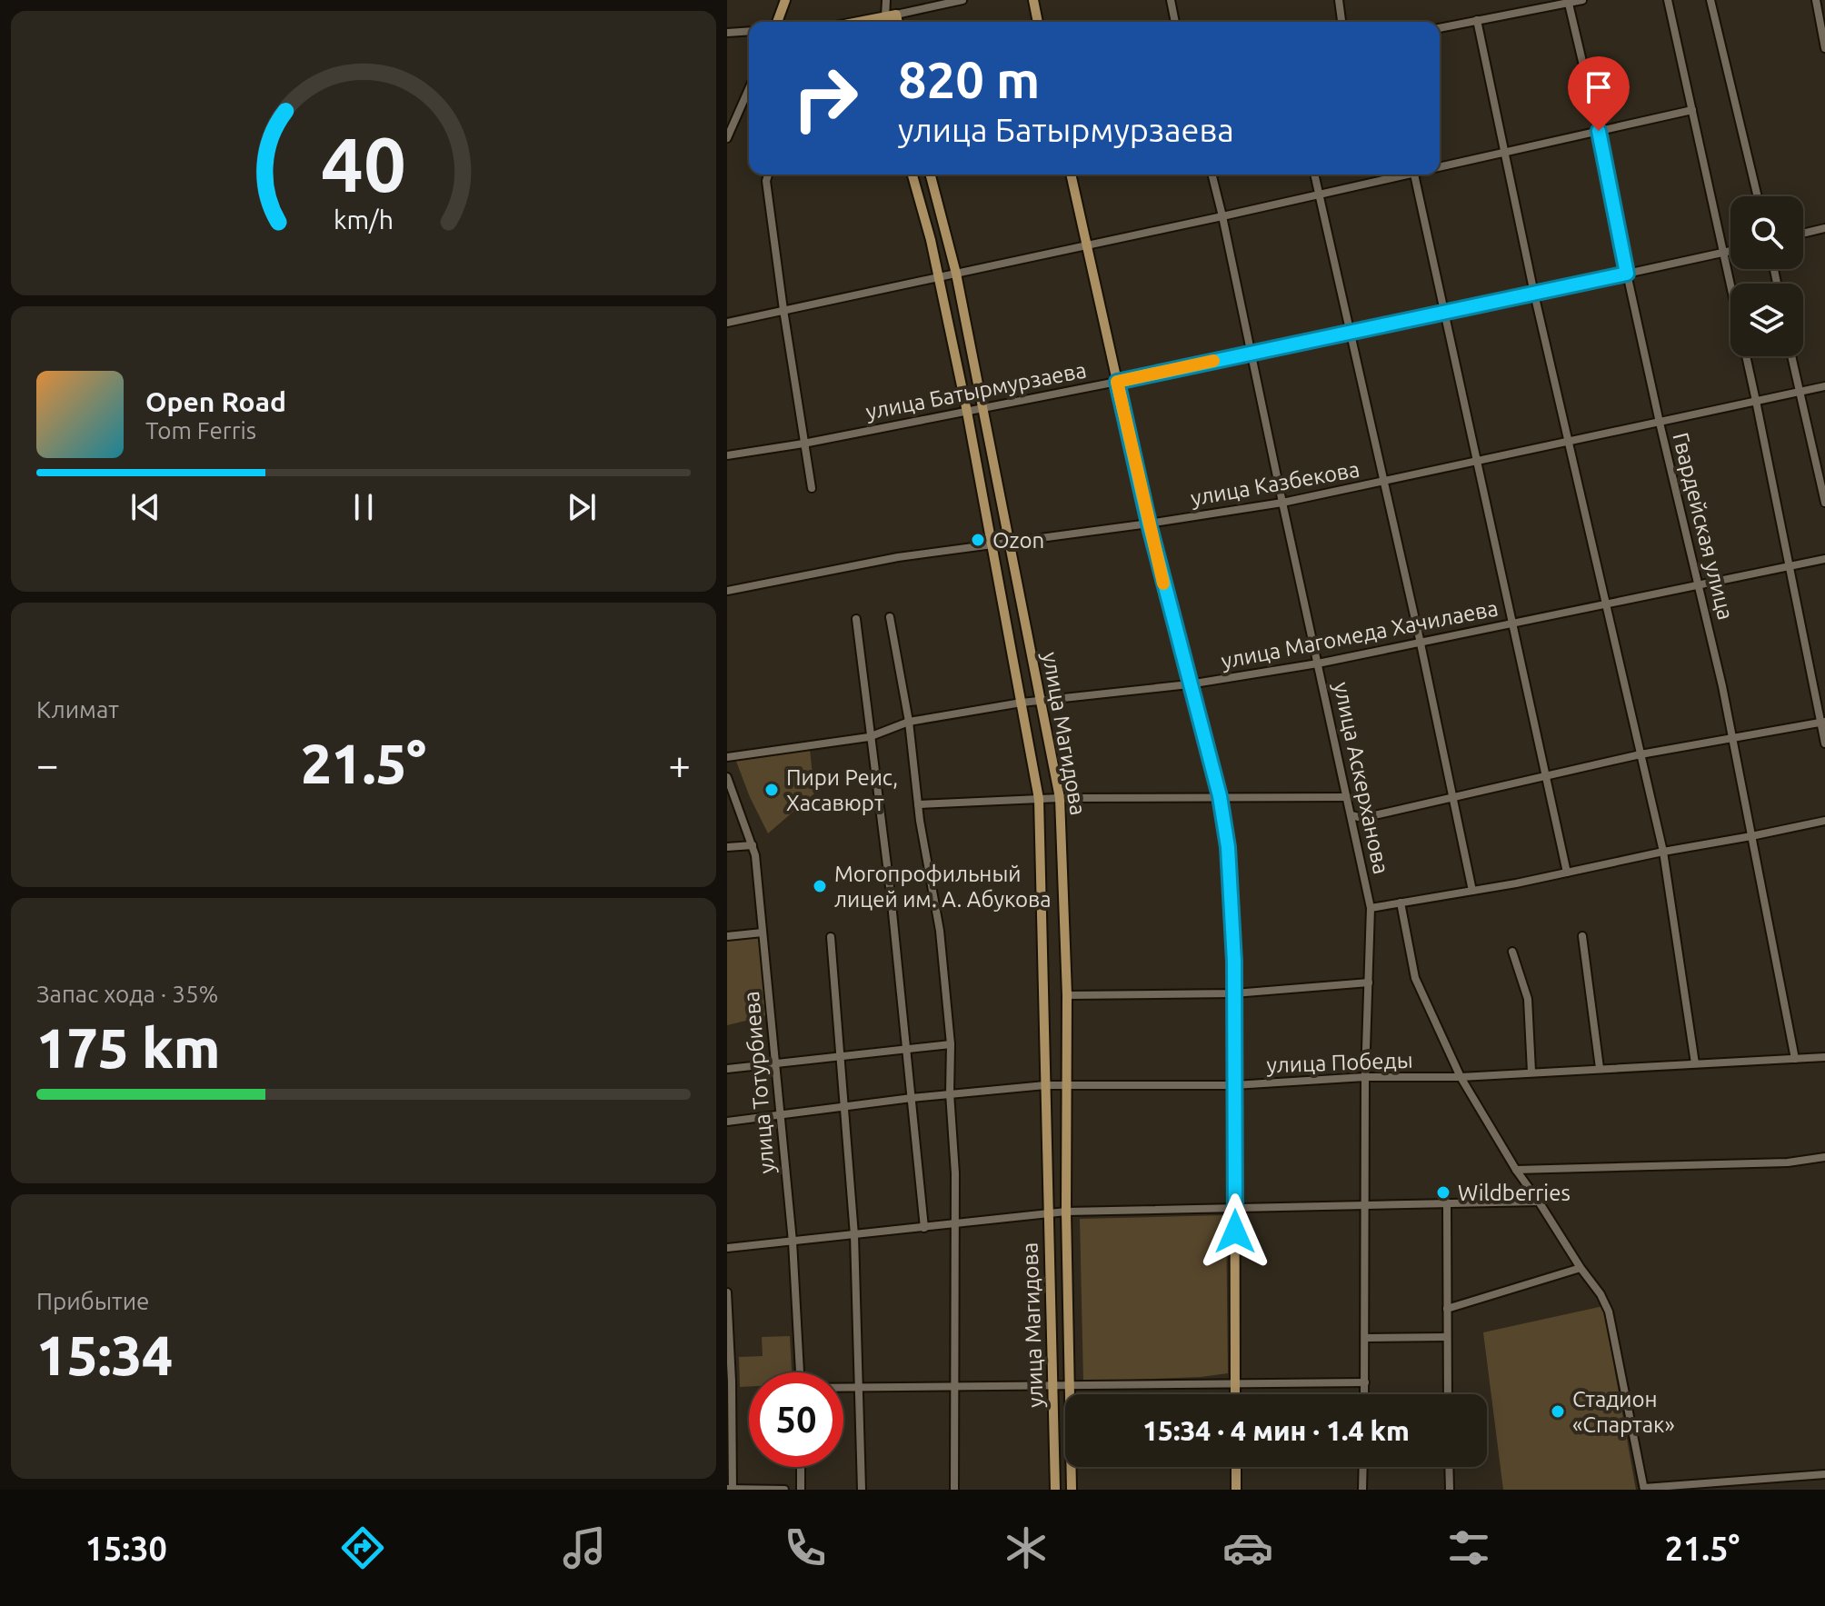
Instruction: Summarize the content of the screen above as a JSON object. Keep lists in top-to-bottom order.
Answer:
{
  "streets": {
    "main road": ["улица Магидова"],
    "street": [
      "улица Батырмурзаева",
      "улица Казбекова",
      "Гвардейская улица",
      "улица Магомеда Хачилаева",
      "улица Аскерханова",
      "улица Победы",
      "улица Тотурбиева"
    ]
  },
  "crossings": [
    ["улица Батырмурзаева", "Гвардейская улица"],
    ["улица Батырмурзаева", "улица Магидова"],
    ["улица Батырмурзаева", "улица Аскерханова"],
    ["улица Казбекова", "Гвардейская улица"],
    ["улица Казбекова", "улица Магидова"],
    ["улица Казбекова", "улица Аскерханова"],
    ["Гвардейская улица", "улица Магомеда Хачилаева"],
    ["Гвардейская улица", "улица Победы"],
    ["улица Магомеда Хачилаева", "улица Магидова"],
    ["улица Магомеда Хачилаева", "улица Аскерханова"],
    ["улица Магидова", "улица Победы"],
    ["улица Аскерханова", "улица Победы"],
    ["улица Победы", "улица Тотурбиева"]
  ],
  "places": [
    "Ozon",
    "Пири Реис, Хасавюрт",
    "Могопрофильный лицей им. А. Абукова",
    "Wildberries",
    "Стадион «Спартак»"
  ],
  "page": {
    "turn": ["820 m", "улица Батырмурзаева"],
    "song": ["Open Road", "Tom Ferris"],
    "tile": [
      "Климат",
      ["Запас хода · 35%", "175 km"],
      ["Прибытие", "15:34"]
    ],
    "heat": ["−", "21.5°", "+"],
    "limit": "50",
    "trip": "15:34 · 4 мин · 1.4 km",
    "tabs": ["15:30", "21.5°"],
    "gauge": ["40", "km/h"]
  }
}
